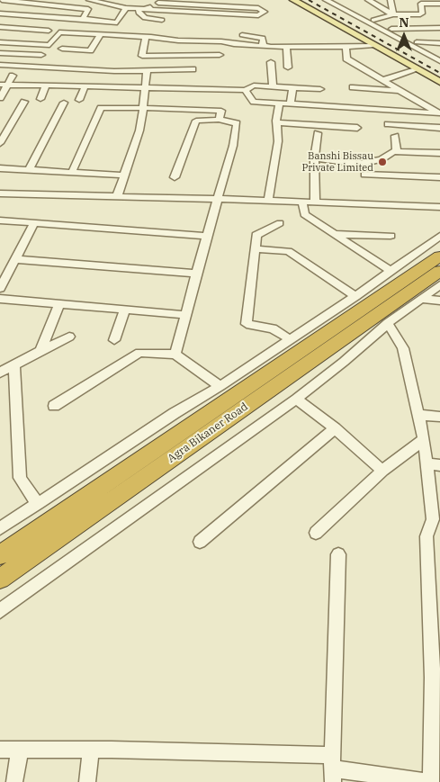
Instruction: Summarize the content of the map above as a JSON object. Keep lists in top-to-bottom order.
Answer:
{
  "streets": {
    "highway": ["Agra Bikaner Road"]
  },
  "places": ["Banshi Bissau Private Limited"],
  "north": "top"
}
